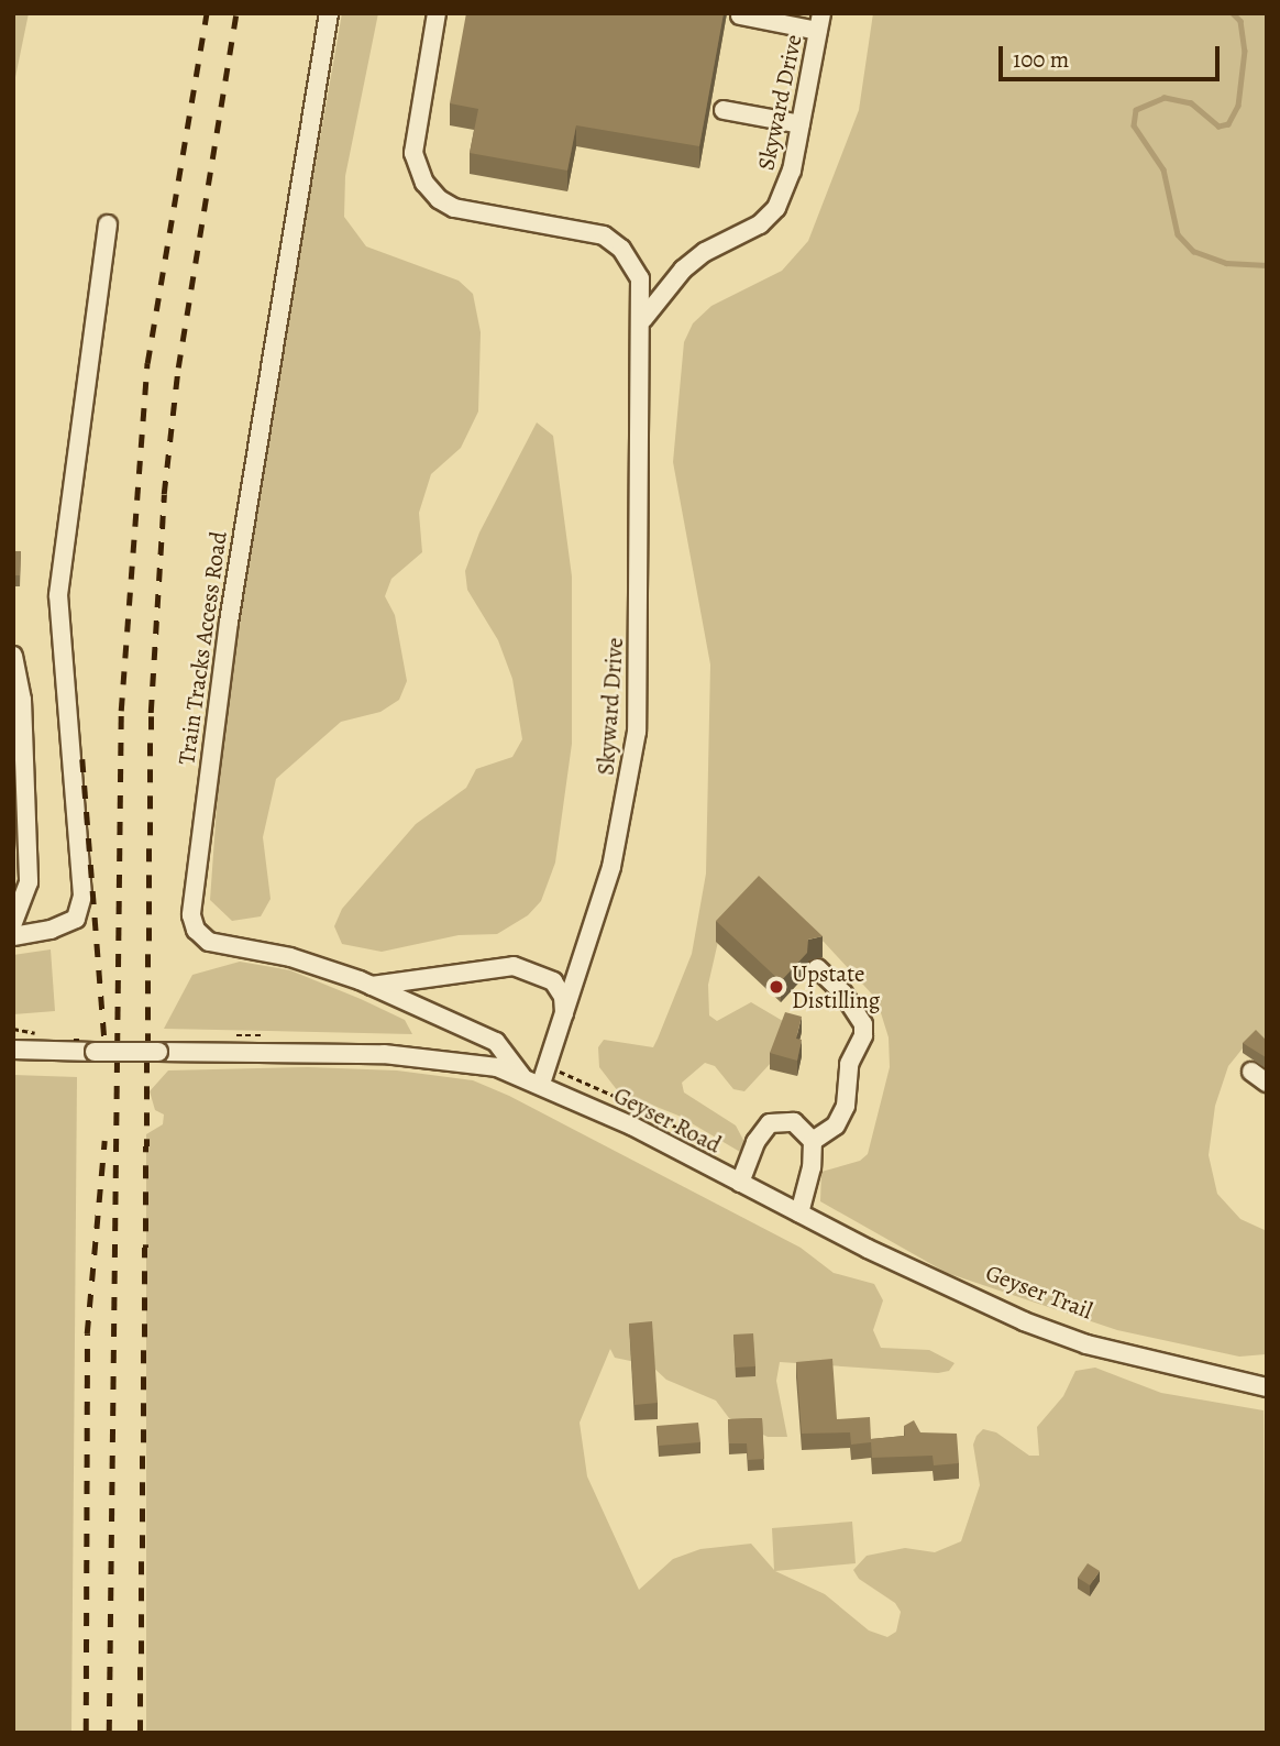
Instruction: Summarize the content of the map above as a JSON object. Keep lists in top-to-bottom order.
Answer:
{
  "streets": {
    "street": ["Skyward Drive", "Train Tracks Access Road", "Geyser Road"]
  },
  "crossings": [
    ["Skyward Drive", "Geyser Road"],
    ["Train Tracks Access Road", "Geyser Road"]
  ],
  "places": ["Upstate Distilling"],
  "scale_bar": "100 m"
}
